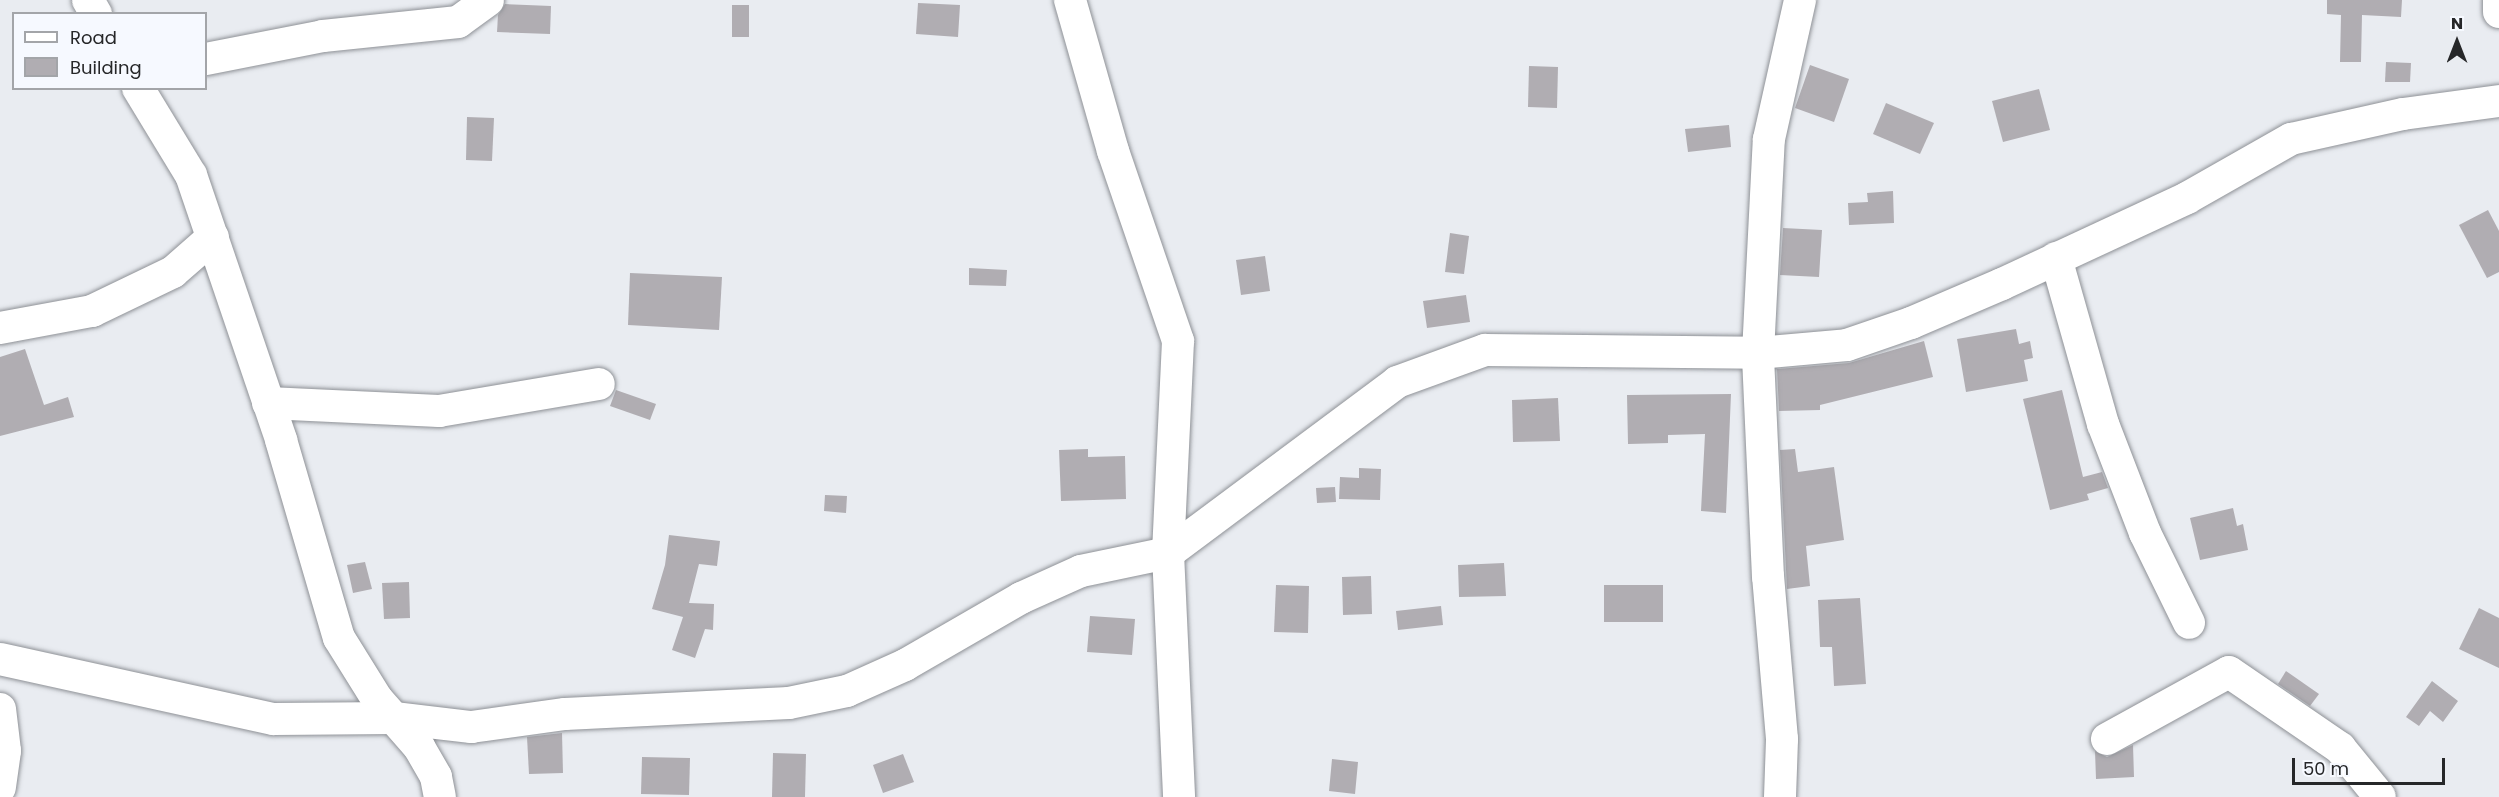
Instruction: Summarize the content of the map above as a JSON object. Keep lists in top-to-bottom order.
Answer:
{
  "legend": ["Road", "Building"],
  "scale_bar": "50 m",
  "north": "top"
}
